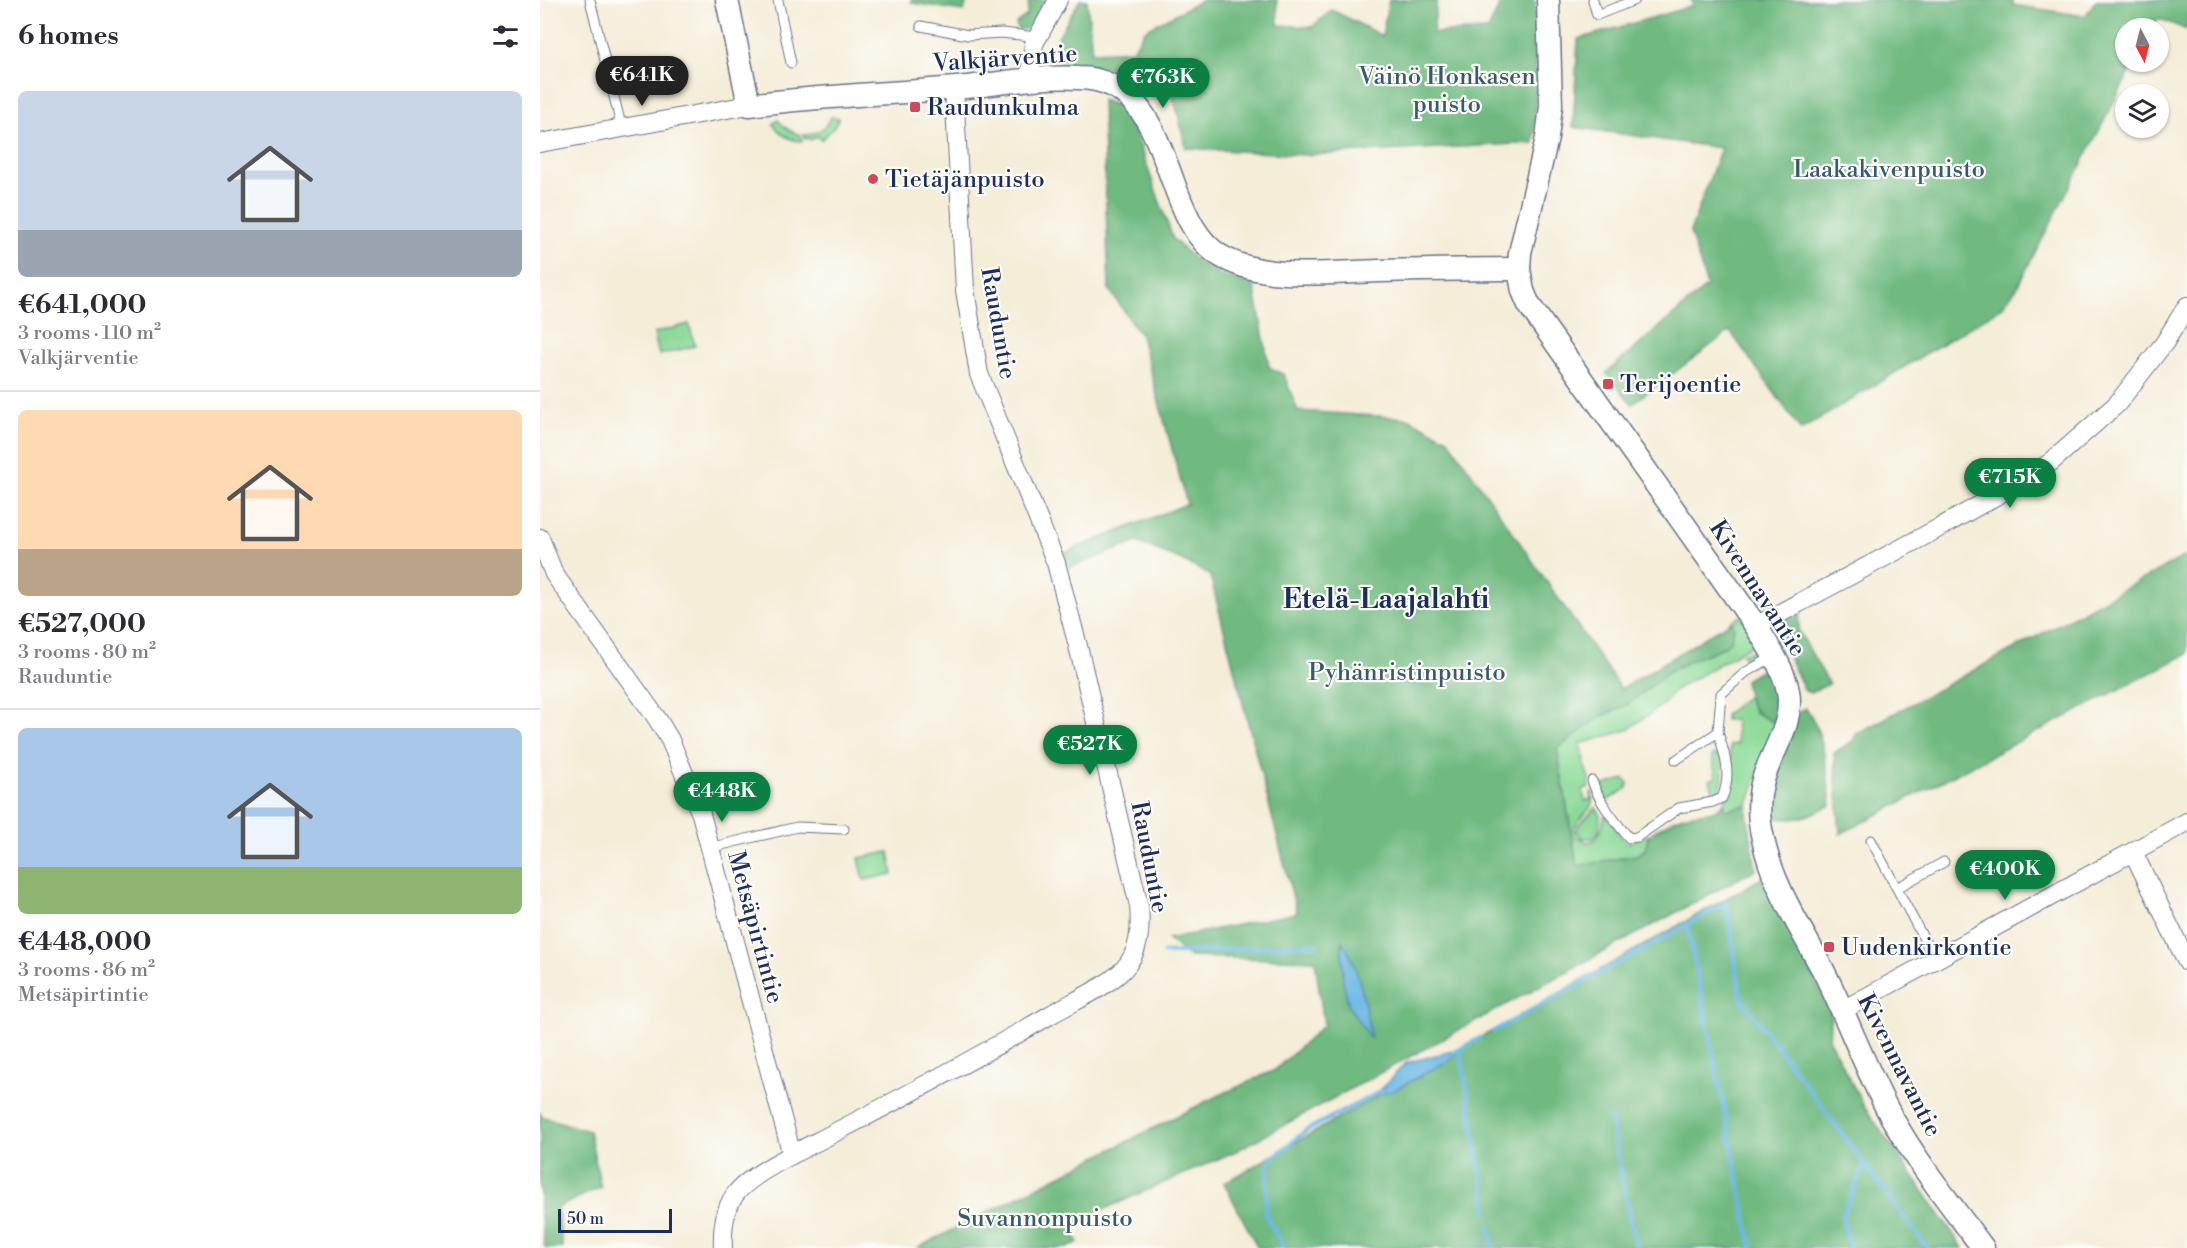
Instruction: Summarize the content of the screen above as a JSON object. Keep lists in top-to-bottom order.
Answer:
{
  "streets": {
    "street": [
      "Valkjärventie",
      "Rauduntie",
      "Kivennavantie",
      "Metsäpirtintie"
    ]
  },
  "crossings": [
    ["Valkjärventie", "Rauduntie"],
    ["Valkjärventie", "Kivennavantie"],
    ["Rauduntie", "Metsäpirtintie"]
  ],
  "districts": ["Etelä-Laajalahti"],
  "parks": [
    "Väinö Honkasen puisto",
    "Laakakivenpuisto",
    "Pyhänristinpuisto",
    "Suvannonpuisto"
  ],
  "places": {
    "transit": ["Raudunkulma", "Terijoentie", "Uudenkirkontie"],
    "other": ["Tietäjänpuisto"]
  },
  "scale_bar": "50 m",
  "north": "bottom",
  "page": {
    "heading": "6 homes",
    "price": [
      "€641K",
      "€763K",
      "€715K",
      "€527K",
      "€448K",
      "€400K"
    ],
    "list": [
      {
        "name": "€641,000",
        "note": "3 rooms · 110 m² · Valkjärventie"
      },
      {
        "name": "€527,000",
        "note": "3 rooms · 80 m² · Rauduntie"
      },
      {
        "name": "€448,000",
        "note": "3 rooms · 86 m² · Metsäpirtintie"
      }
    ],
    "scale": "50 m"
  }
}
